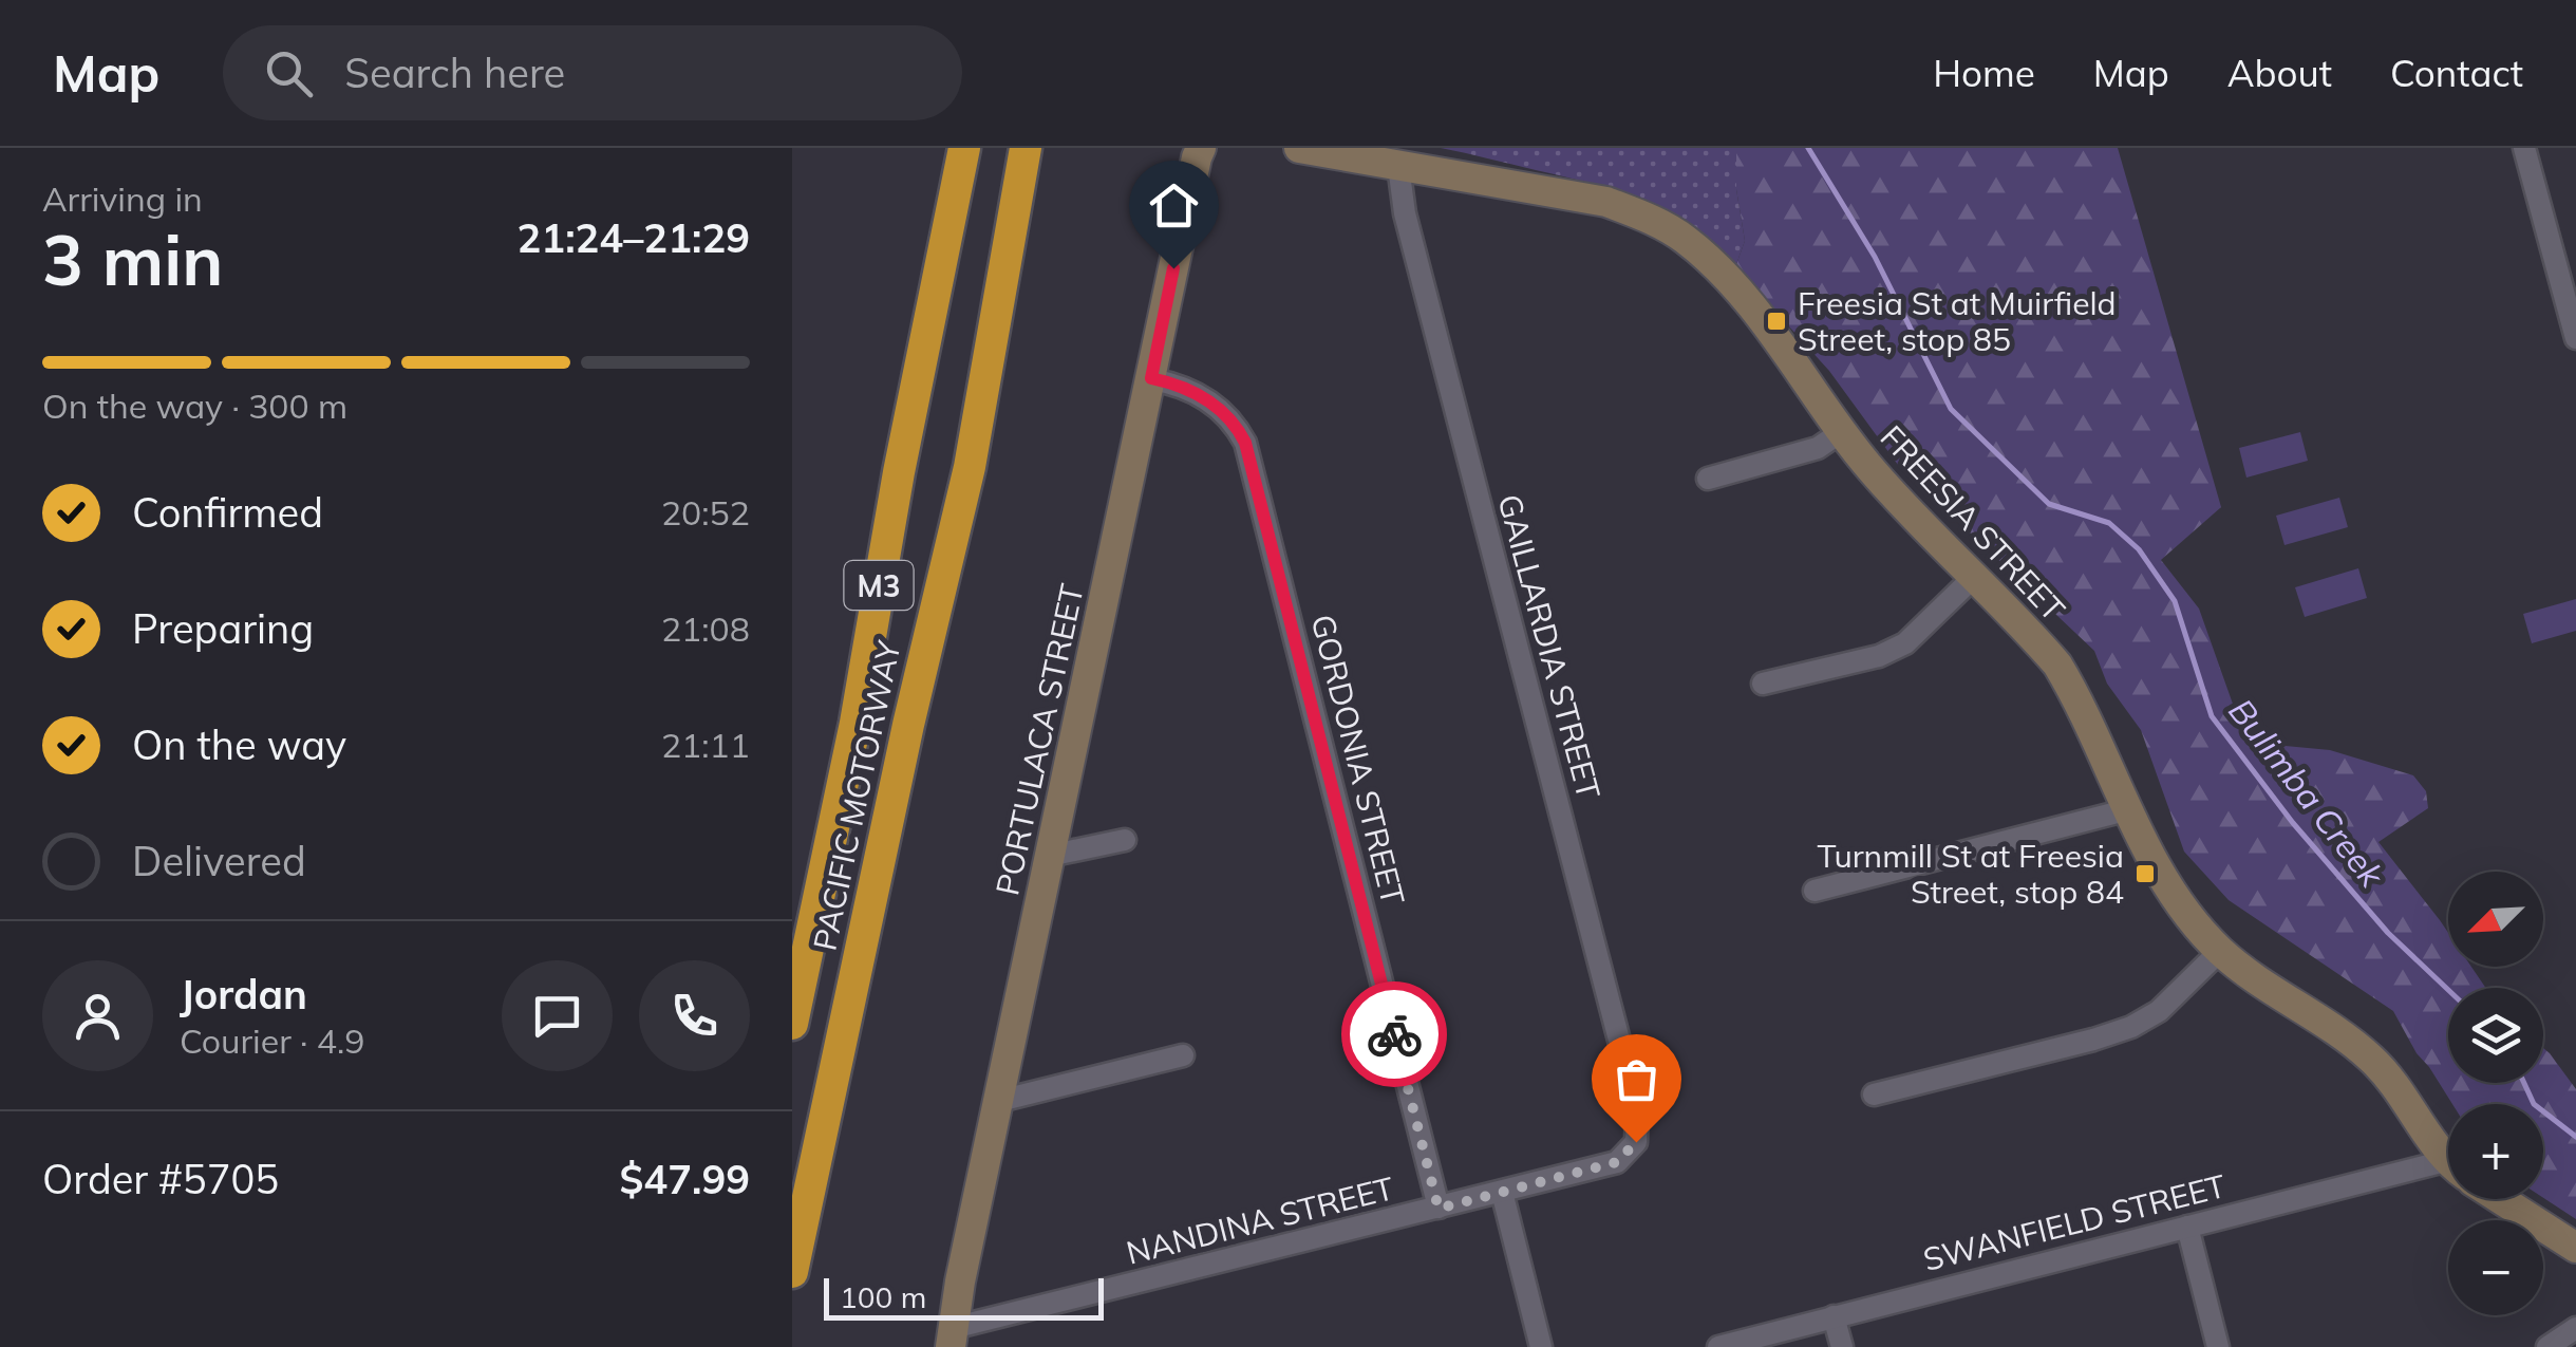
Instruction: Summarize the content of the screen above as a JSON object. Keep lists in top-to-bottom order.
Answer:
{
  "streets": {
    "highway": ["M3", "PACIFIC MOTORWAY"],
    "street": [
      "FREESIA STREET",
      "GAILLARDIA STREET",
      "PORTULACA STREET",
      "GORDONIA STREET",
      "NANDINA STREET",
      "SWANFIELD STREET"
    ]
  },
  "crossings": [
    ["FREESIA STREET", "GAILLARDIA STREET"],
    ["GAILLARDIA STREET", "NANDINA STREET"],
    ["PORTULACA STREET", "GORDONIA STREET"],
    ["PORTULACA STREET", "NANDINA STREET"],
    ["GORDONIA STREET", "NANDINA STREET"]
  ],
  "water": ["Bulimba Creek"],
  "places": {
    "transit": ["Freesia St at Muirfield Street, stop 85", "Turnmill St at Freesia Street, stop 84"]
  },
  "scale_bar": "100 m",
  "north": "bottom left",
  "page": {
    "header": "Map",
    "search": "Search here",
    "nav": [
      "Home",
      "Map",
      "About",
      "Contact"
    ],
    "heading": ["3 min", "Arriving in", "21:24–21:29"],
    "panel": [
      "Jordan",
      "Courier · 4.9",
      "Order #5705",
      "$47.99"
    ],
    "bar": "On the way · 300 m",
    "list": [
      ["Confirmed", "20:52"],
      ["Preparing", "21:08"],
      ["On the way", "21:11"],
      "Delivered"
    ],
    "map_buttons": ["+", "−"],
    "scale": "100 m"
  }
}
